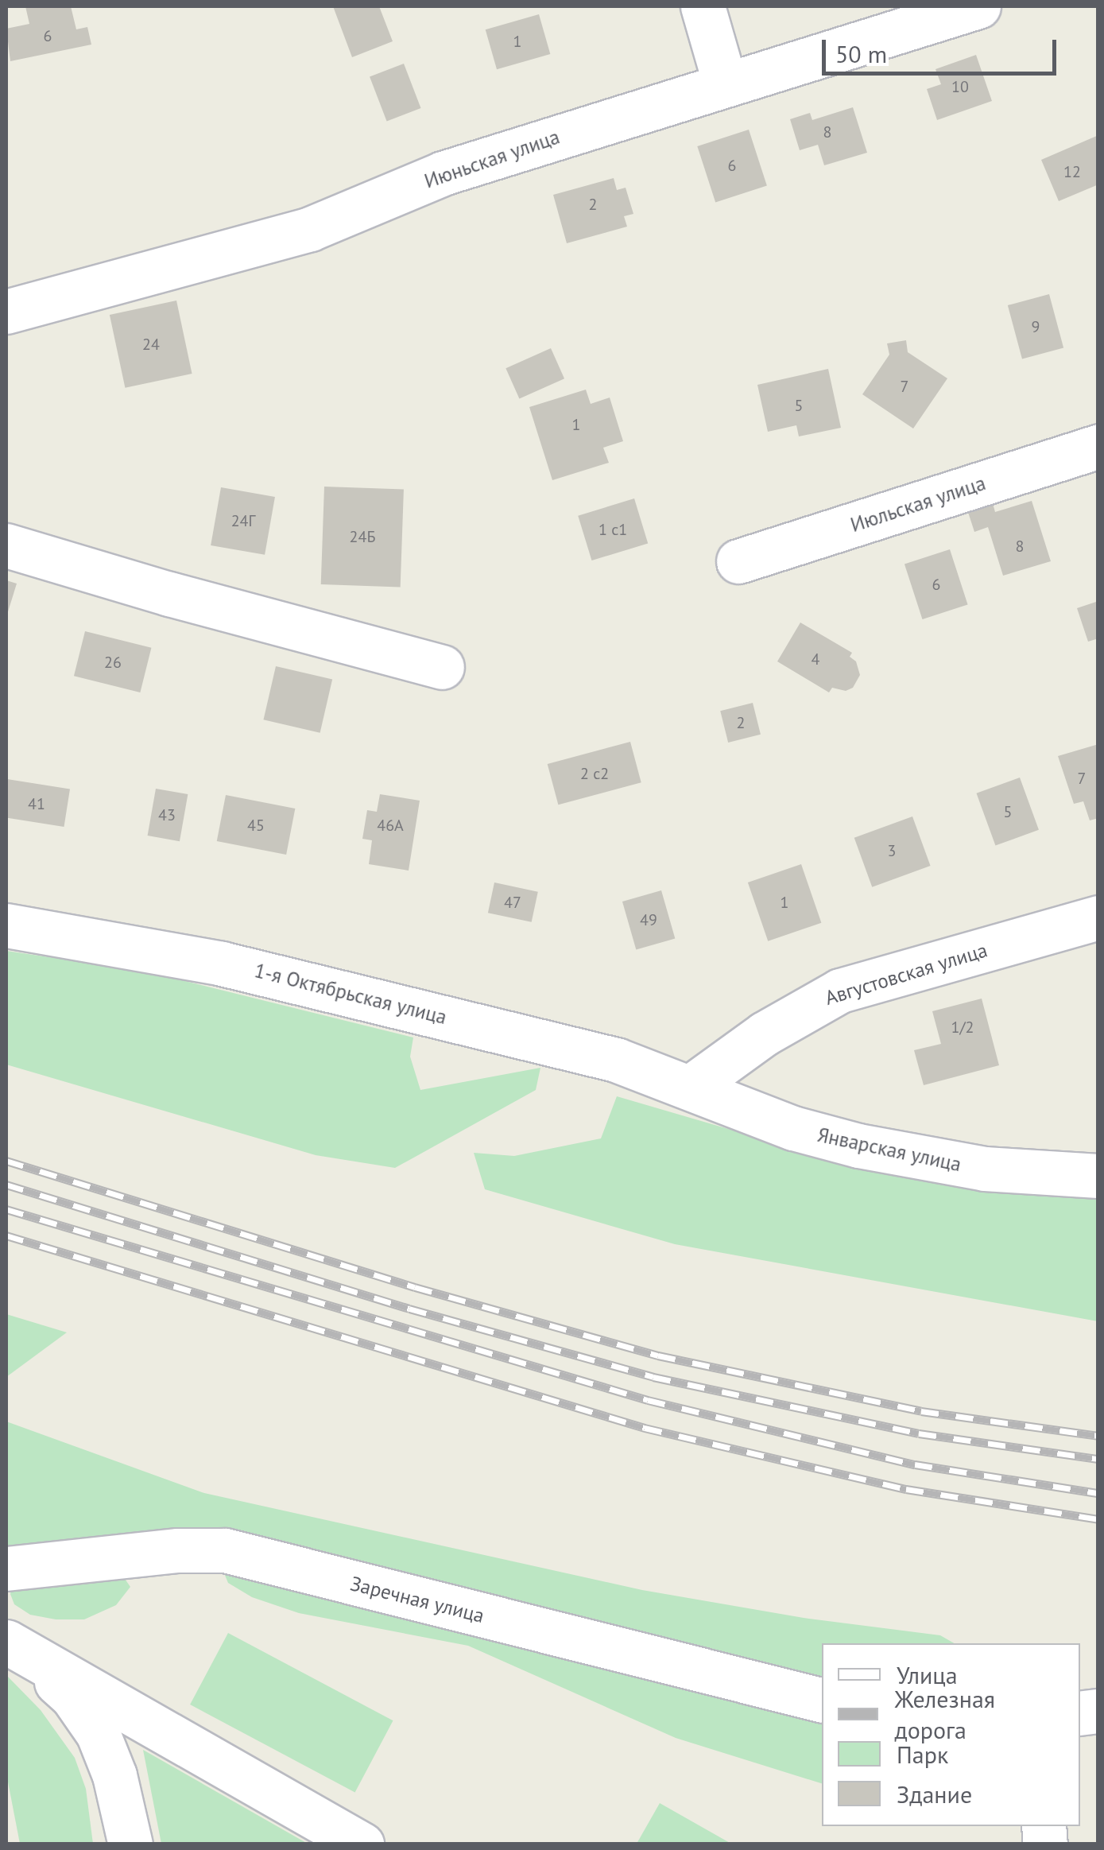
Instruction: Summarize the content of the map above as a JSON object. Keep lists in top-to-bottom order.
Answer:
{
  "streets": {
    "street": [
      "Июньская улица",
      "Июльская улица",
      "Августовская улица",
      "1-я Октябрьская улица",
      "Январская улица",
      "Заречная улица"
    ]
  },
  "crossings": [
    ["Августовская улица", "1-я Октябрьская улица"],
    ["Августовская улица", "Январская улица"],
    ["1-я Октябрьская улица", "Январская улица"]
  ],
  "house_numbers": [
    "6",
    "1",
    "10",
    "8",
    "6",
    "12",
    "2",
    "9",
    "24",
    "7",
    "5",
    "1",
    "24Г",
    "1 с1",
    "24Б",
    "8",
    "6",
    "4",
    "26",
    "2",
    "2 с2",
    "7",
    "41",
    "5",
    "43",
    "45",
    "46А",
    "3",
    "47",
    "1",
    "49",
    "1/2"
  ],
  "legend": [
    "Улица",
    "Железная дорога",
    "Парк",
    "Здание"
  ],
  "scale_bar": "50 m"
}
